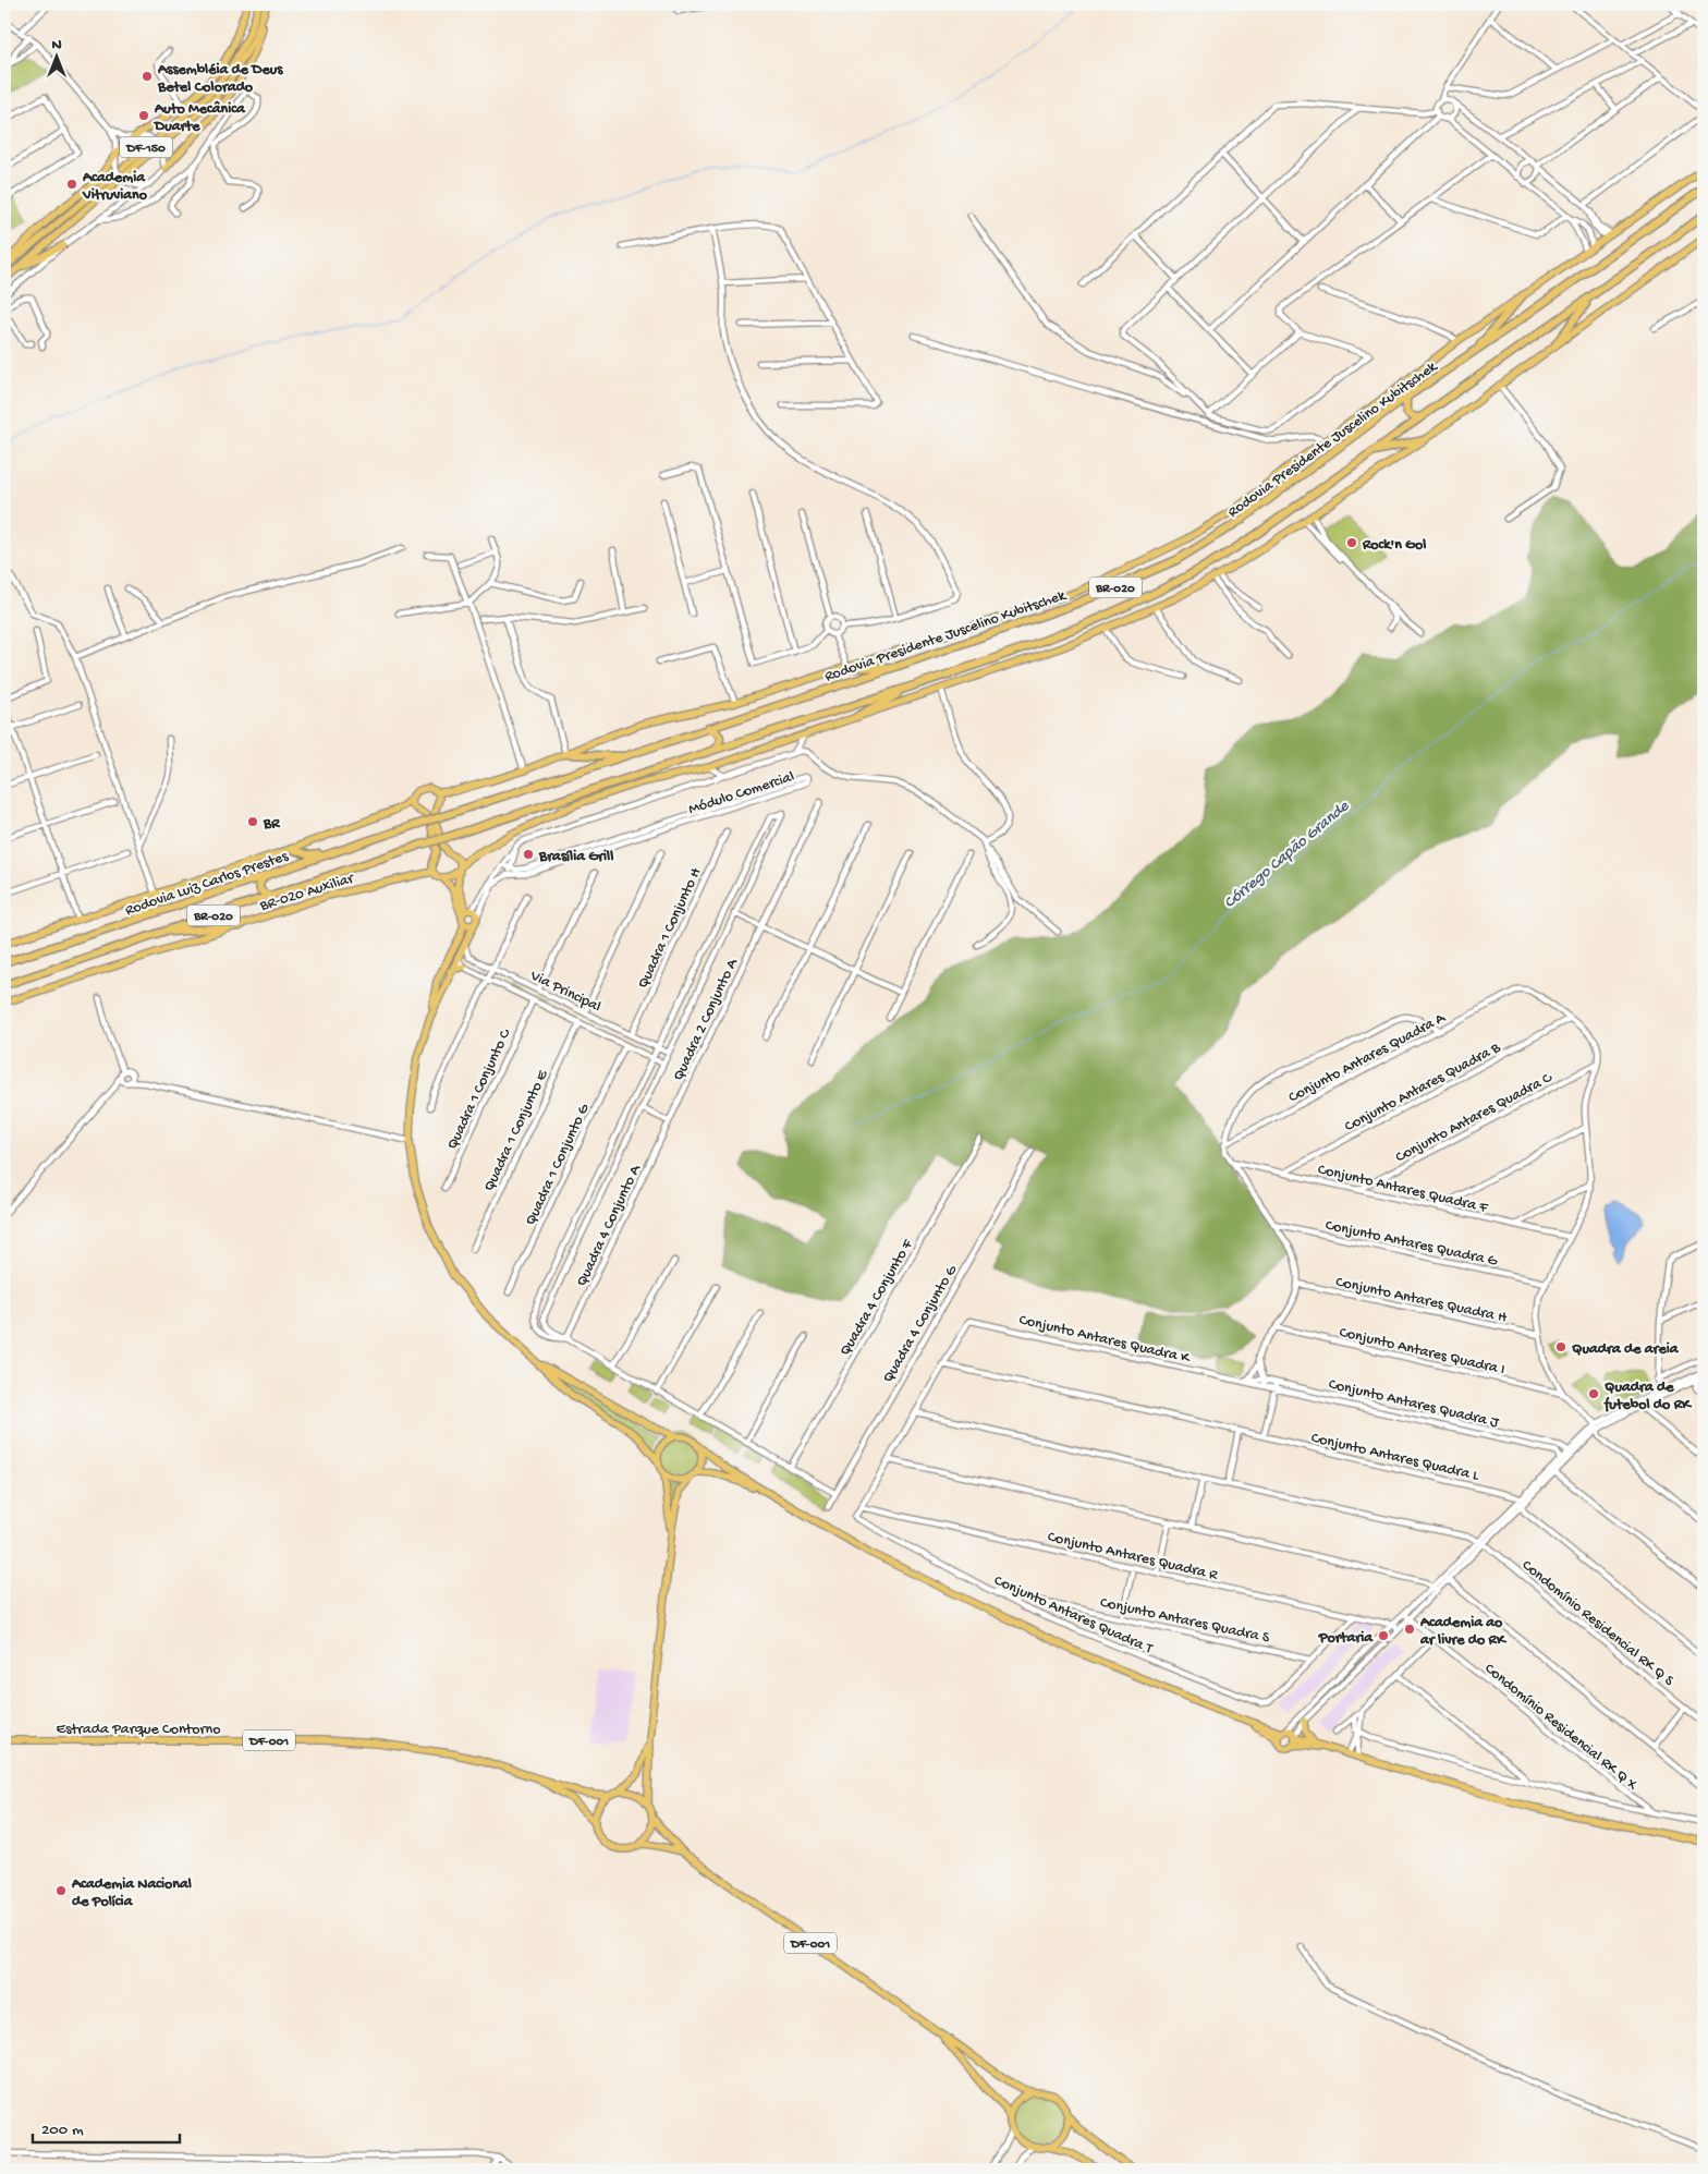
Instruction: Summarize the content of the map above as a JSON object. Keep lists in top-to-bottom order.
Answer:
{
  "streets": {
    "highway": ["Rodovia Presidente Juscelino Kubitschek", "BR-020", "Rodovia Luiz Carlos Prestes"],
    "main road": [
      "DF-150",
      "BR-020 Auxiliar",
      "Estrada Parque Contorno",
      "DF-001"
    ],
    "street": [
      "Módulo Comercial",
      "Quadra 1 Conjunto H",
      "Via Principal",
      "Quadra 2 Conjunto A",
      "Conjunto Antares Quadra A",
      "Conjunto Antares Quadra B",
      "Quadra 1 Conjunto C",
      "Conjunto Antares Quadra C",
      "Quadra 1 Conjunto E",
      "Quadra 1 Conjunto G",
      "Conjunto Antares Quadra F",
      "Quadra 4 Conjunto A",
      "Conjunto Antares Quadra G",
      "Quadra 4 Conjunto F",
      "Conjunto Antares Quadra H",
      "Quadra 4 Conjunto G",
      "Conjunto Antares Quadra K",
      "Conjunto Antares Quadra I",
      "Conjunto Antares Quadra J",
      "Conjunto Antares Quadra L",
      "Conjunto Antares Quadra R",
      "Conjunto Antares Quadra T",
      "Conjunto Antares Quadra S",
      "Condomínio Residencial RK Q S",
      "Condomínio Residencial RK Q X"
    ]
  },
  "crossings": [
    ["Rodovia Presidente Juscelino Kubitschek", "Rodovia Luiz Carlos Prestes"],
    ["Quadra 1 Conjunto H", "Via Principal"],
    ["Via Principal", "Quadra 1 Conjunto C"],
    ["Via Principal", "Quadra 1 Conjunto E"],
    ["Via Principal", "Quadra 1 Conjunto G"],
    ["Quadra 2 Conjunto A", "Quadra 4 Conjunto A"],
    ["Conjunto Antares Quadra A", "Conjunto Antares Quadra B"],
    ["Conjunto Antares Quadra B", "Conjunto Antares Quadra F"],
    ["Conjunto Antares Quadra C", "Conjunto Antares Quadra F"],
    ["Conjunto Antares Quadra K", "Conjunto Antares Quadra J"],
    ["Conjunto Antares Quadra K", "Conjunto Antares Quadra L"],
    ["Conjunto Antares Quadra R", "Conjunto Antares Quadra T"],
    ["Conjunto Antares Quadra T", "Conjunto Antares Quadra S"],
    ["Estrada Parque Contorno", "DF-001"]
  ],
  "water": ["Córrego Capão Grande"],
  "places": [
    "Assembléia de Deus Betel Colorado",
    "Auto Mecânica Duarte",
    "Academia Vitruviano",
    "Rock'n Gol",
    "BR",
    "Brasília Grill",
    "Quadra de areia",
    "Quadra de futebol do RK",
    "Academia ao ar livre do RK",
    "Portaria",
    "Academia Nacional de Polícia"
  ],
  "scale_bar": "200 m",
  "north": "top"
}
